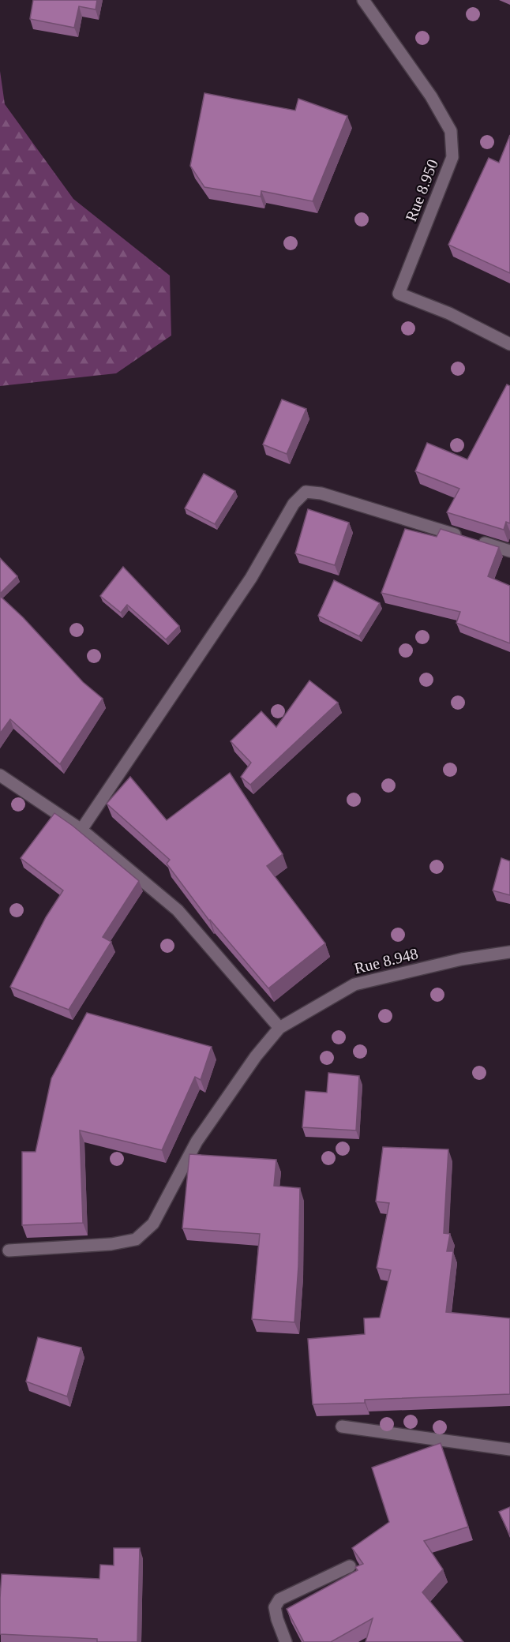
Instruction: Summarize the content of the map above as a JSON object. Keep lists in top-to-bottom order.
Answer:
{
  "streets": {
    "street": ["Rue 8.950", "Rue 8.948"]
  }
}
